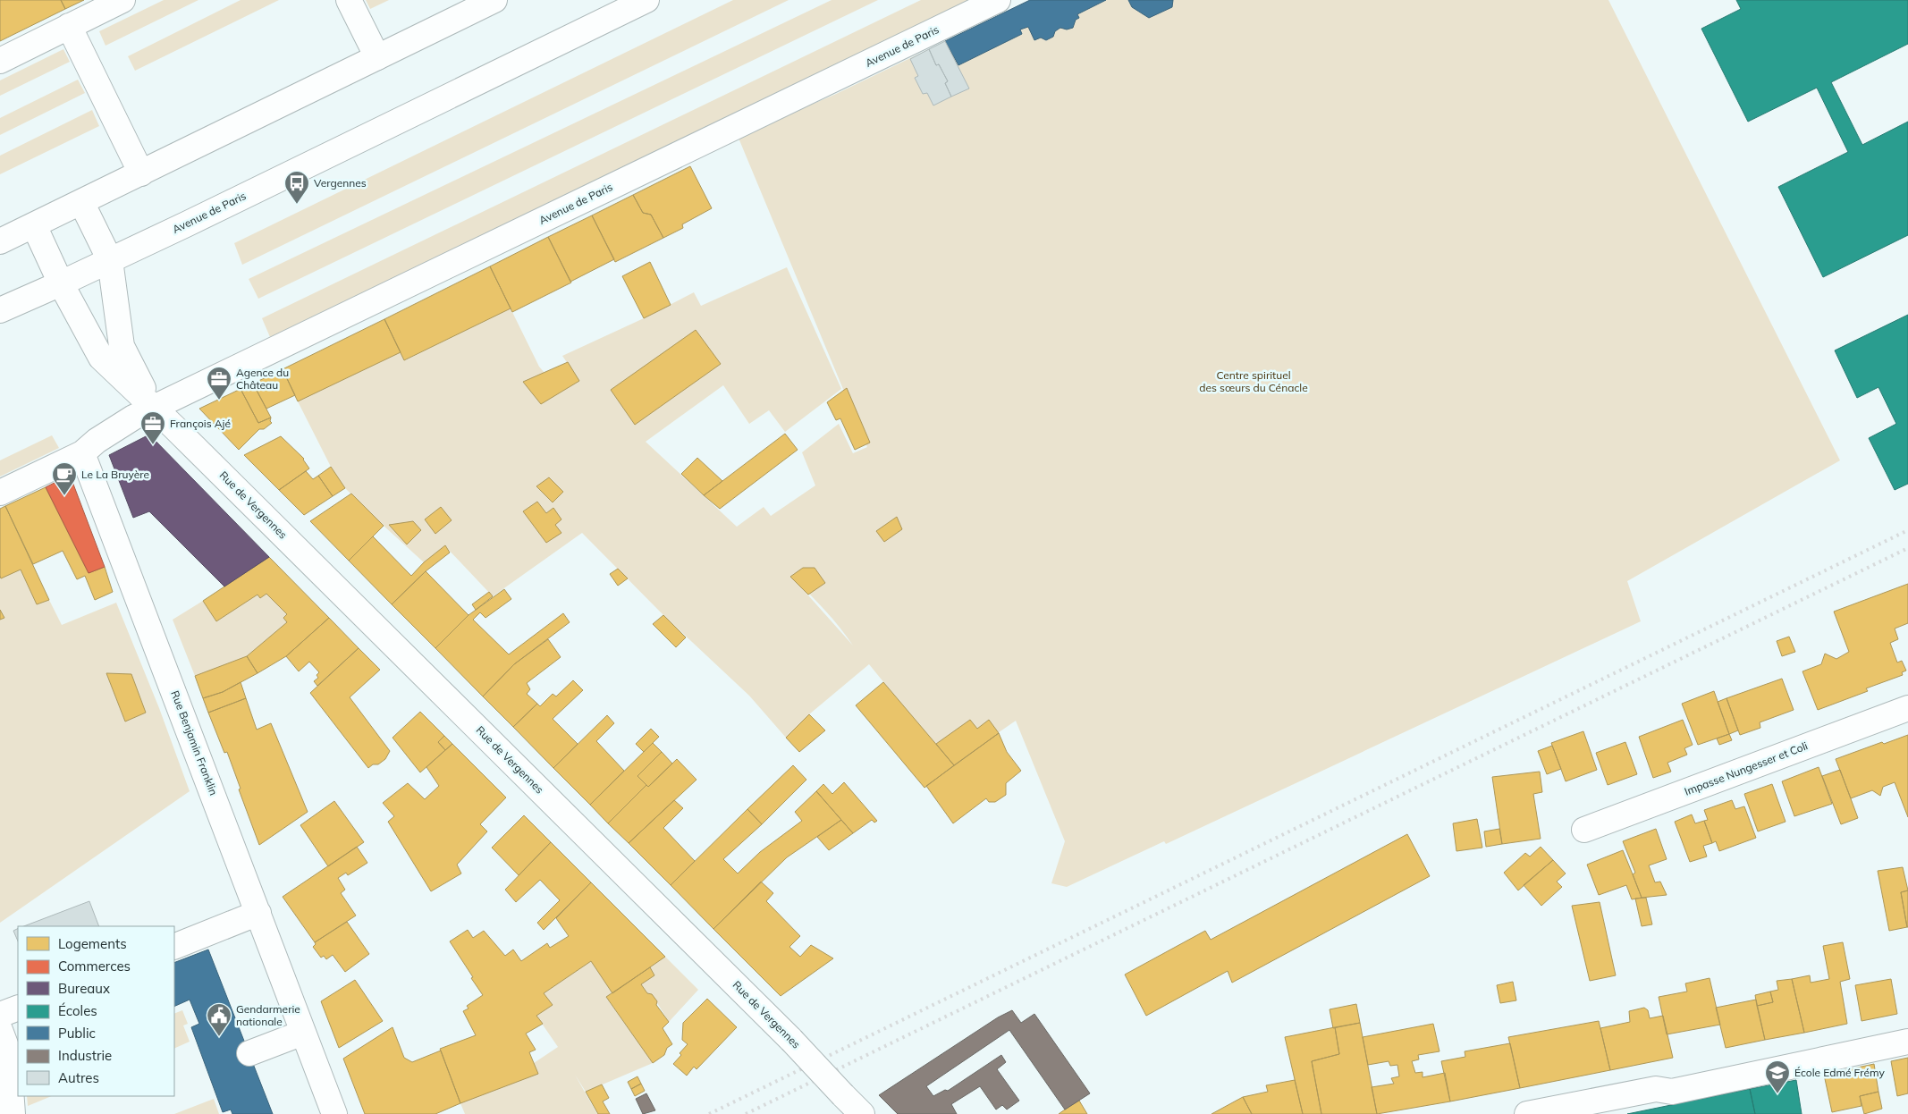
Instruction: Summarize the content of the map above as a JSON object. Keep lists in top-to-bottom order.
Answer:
{
  "streets": {
    "street": [
      "Avenue de Paris",
      "Rue de Vergennes",
      "Rue Benjamin Franklin",
      "Impasse Nungesser et Coli"
    ]
  },
  "crossings": [
    ["Avenue de Paris", "Rue de Vergennes"]
  ],
  "parks": ["Centre spirituel des sœurs du Cénacle"],
  "places": {
    "bus stop": ["Vergennes"],
    "office": ["Agence du Château", "François Ajé"],
    "cafe": ["Le La Bruyère"],
    "public building": ["Gendarmerie nationale"],
    "school or university": ["École Edmé Frémy"]
  },
  "legend": [
    "Logements",
    "Commerces",
    "Bureaux",
    "Écoles",
    "Public",
    "Industrie",
    "Autres"
  ]
}
